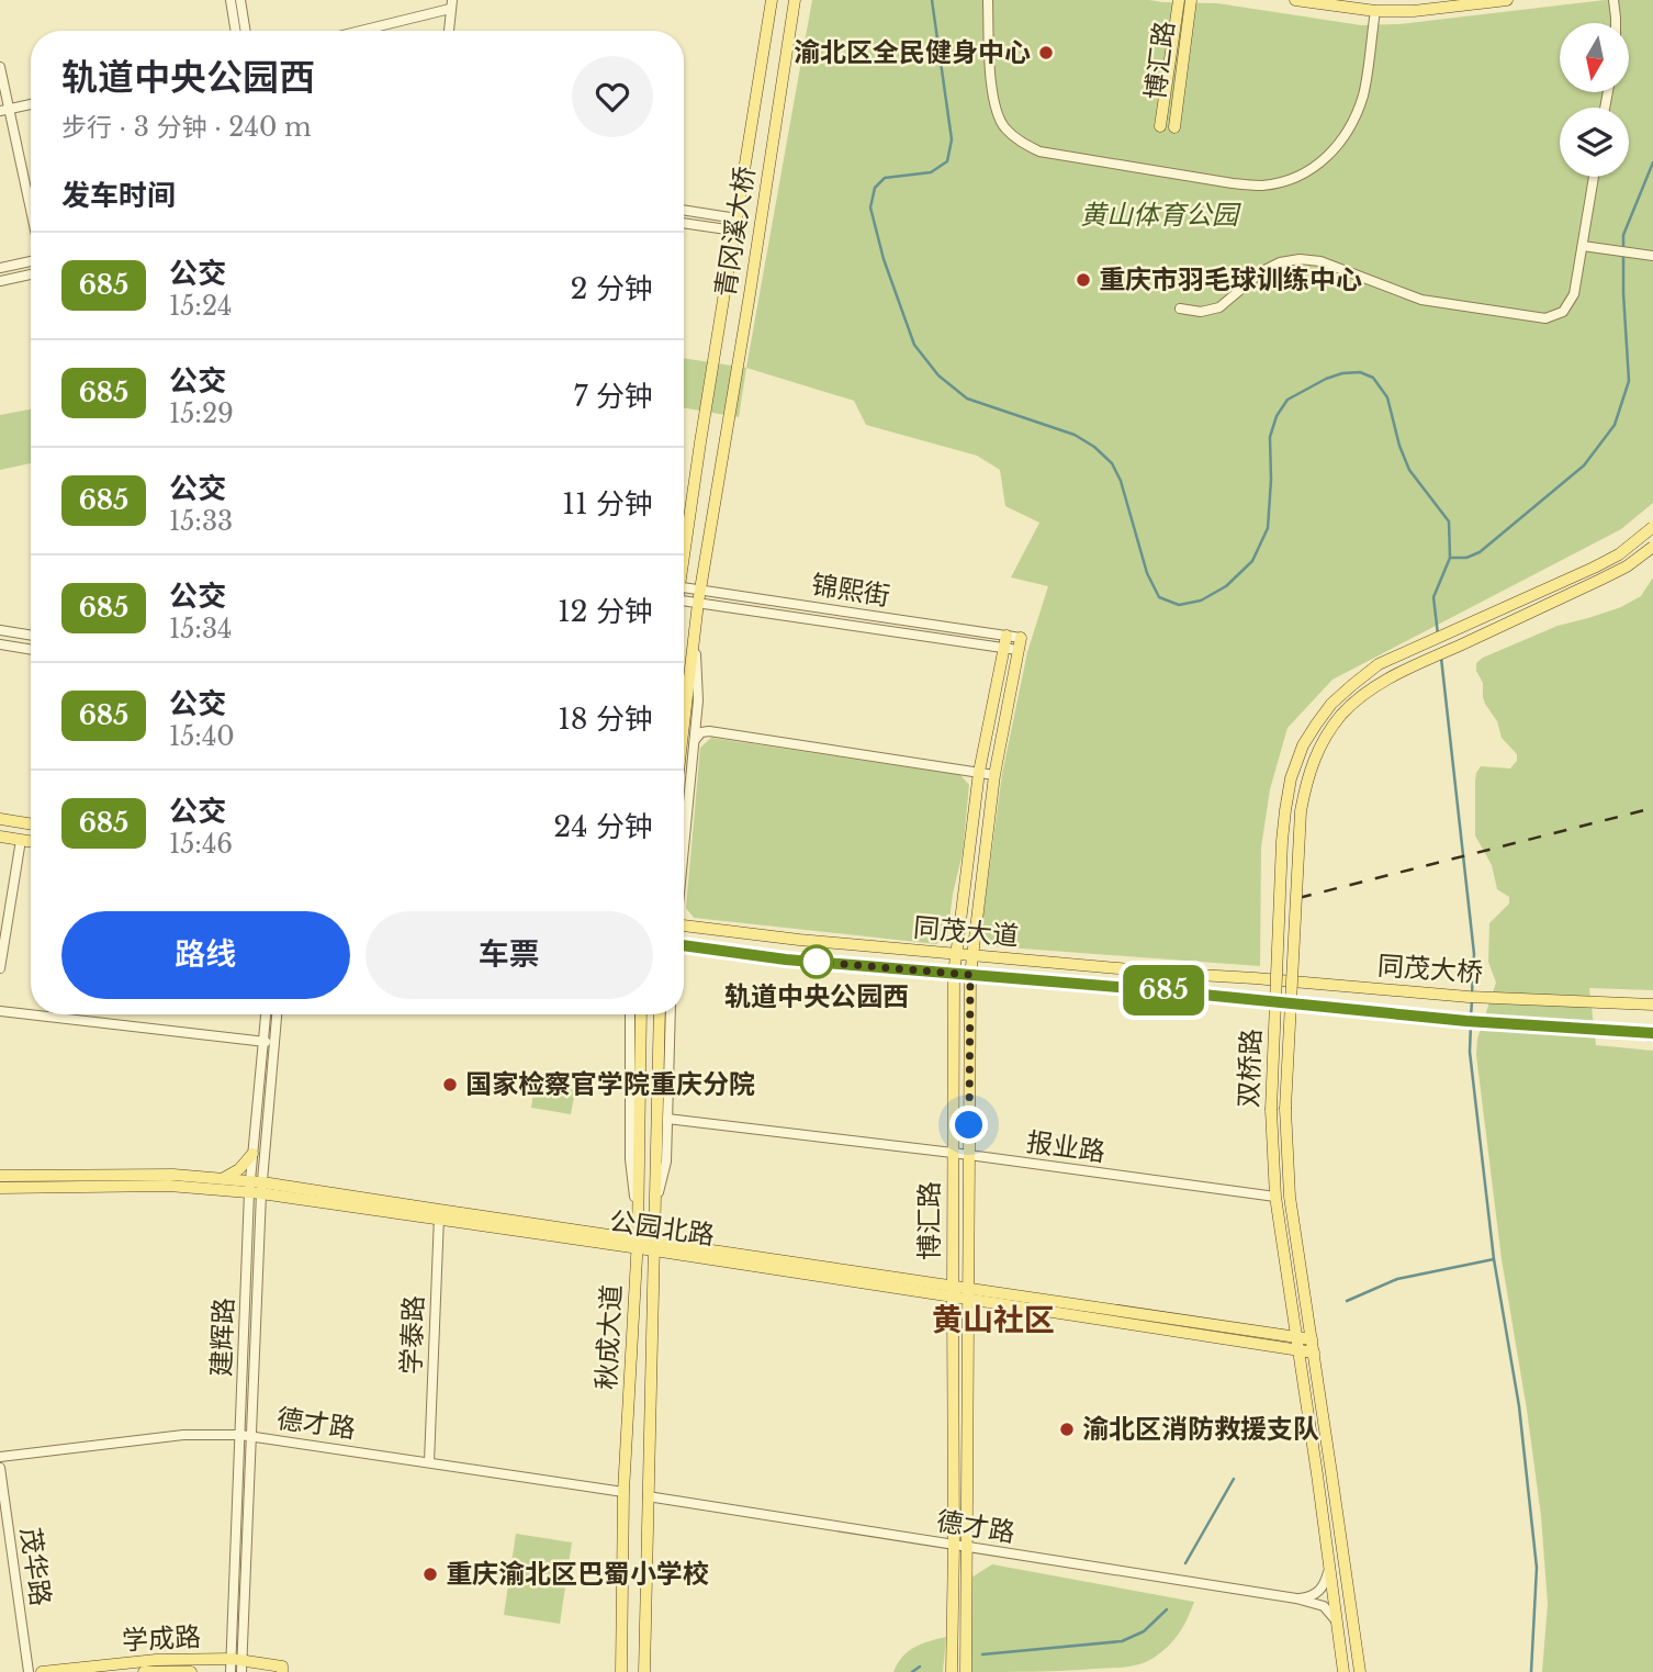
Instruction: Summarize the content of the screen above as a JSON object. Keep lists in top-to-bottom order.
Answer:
{
  "streets": {
    "main road": [
      "博汇路",
      "青冈溪大桥",
      "同茂大道",
      "同茂大桥",
      "双桥路",
      "公园北路",
      "秋成大道",
      "学成路"
    ],
    "street": [
      "锦熙街",
      "报业路",
      "学泰路",
      "建辉路",
      "德才路",
      "茂华路"
    ]
  },
  "crossings": [
    ["博汇路", "锦熙街"],
    ["博汇路", "同茂大道"],
    ["博汇路", "报业路"],
    ["博汇路", "公园北路"],
    ["博汇路", "德才路"],
    ["青冈溪大桥", "锦熙街"],
    ["同茂大道", "同茂大桥"],
    ["双桥路", "报业路"],
    ["双桥路", "公园北路"],
    ["双桥路", "德才路"],
    ["公园北路", "学泰路"],
    ["公园北路", "建辉路"],
    ["公园北路", "秋成大道"],
    ["学泰路", "德才路"],
    ["建辉路", "德才路"],
    ["建辉路", "学成路"],
    ["秋成大道", "德才路"]
  ],
  "districts": ["黄山社区"],
  "parks": ["黄山体育公园"],
  "places": [
    "渝北区全民健身中心",
    "重庆市羽毛球训练中心",
    "轨道中央公园西",
    "国家检察官学院重庆分院",
    "渝北区消防救援支队",
    "重庆渝北区巴蜀小学校"
  ],
  "lines": ["bus line 685"],
  "north": "bottom",
  "page": {
    "on_map": "685",
    "heading": [
      ["轨道中央公园西", "步行 · 3 分钟 · 240 m"],
      "发车时间"
    ],
    "list": [
      {
        "mark": "685",
        "name": "公交",
        "note": "15:24",
        "value": "2 分钟"
      },
      {
        "mark": "685",
        "name": "公交",
        "note": "15:29",
        "value": "7 分钟"
      },
      {
        "mark": "685",
        "name": "公交",
        "note": "15:33",
        "value": "11 分钟"
      },
      {
        "mark": "685",
        "name": "公交",
        "note": "15:34",
        "value": "12 分钟"
      },
      {
        "mark": "685",
        "name": "公交",
        "note": "15:40",
        "value": "18 分钟"
      },
      {
        "mark": "685",
        "name": "公交",
        "note": "15:46",
        "value": "24 分钟"
      }
    ],
    "buttons": ["路线", "车票"]
  }
}
